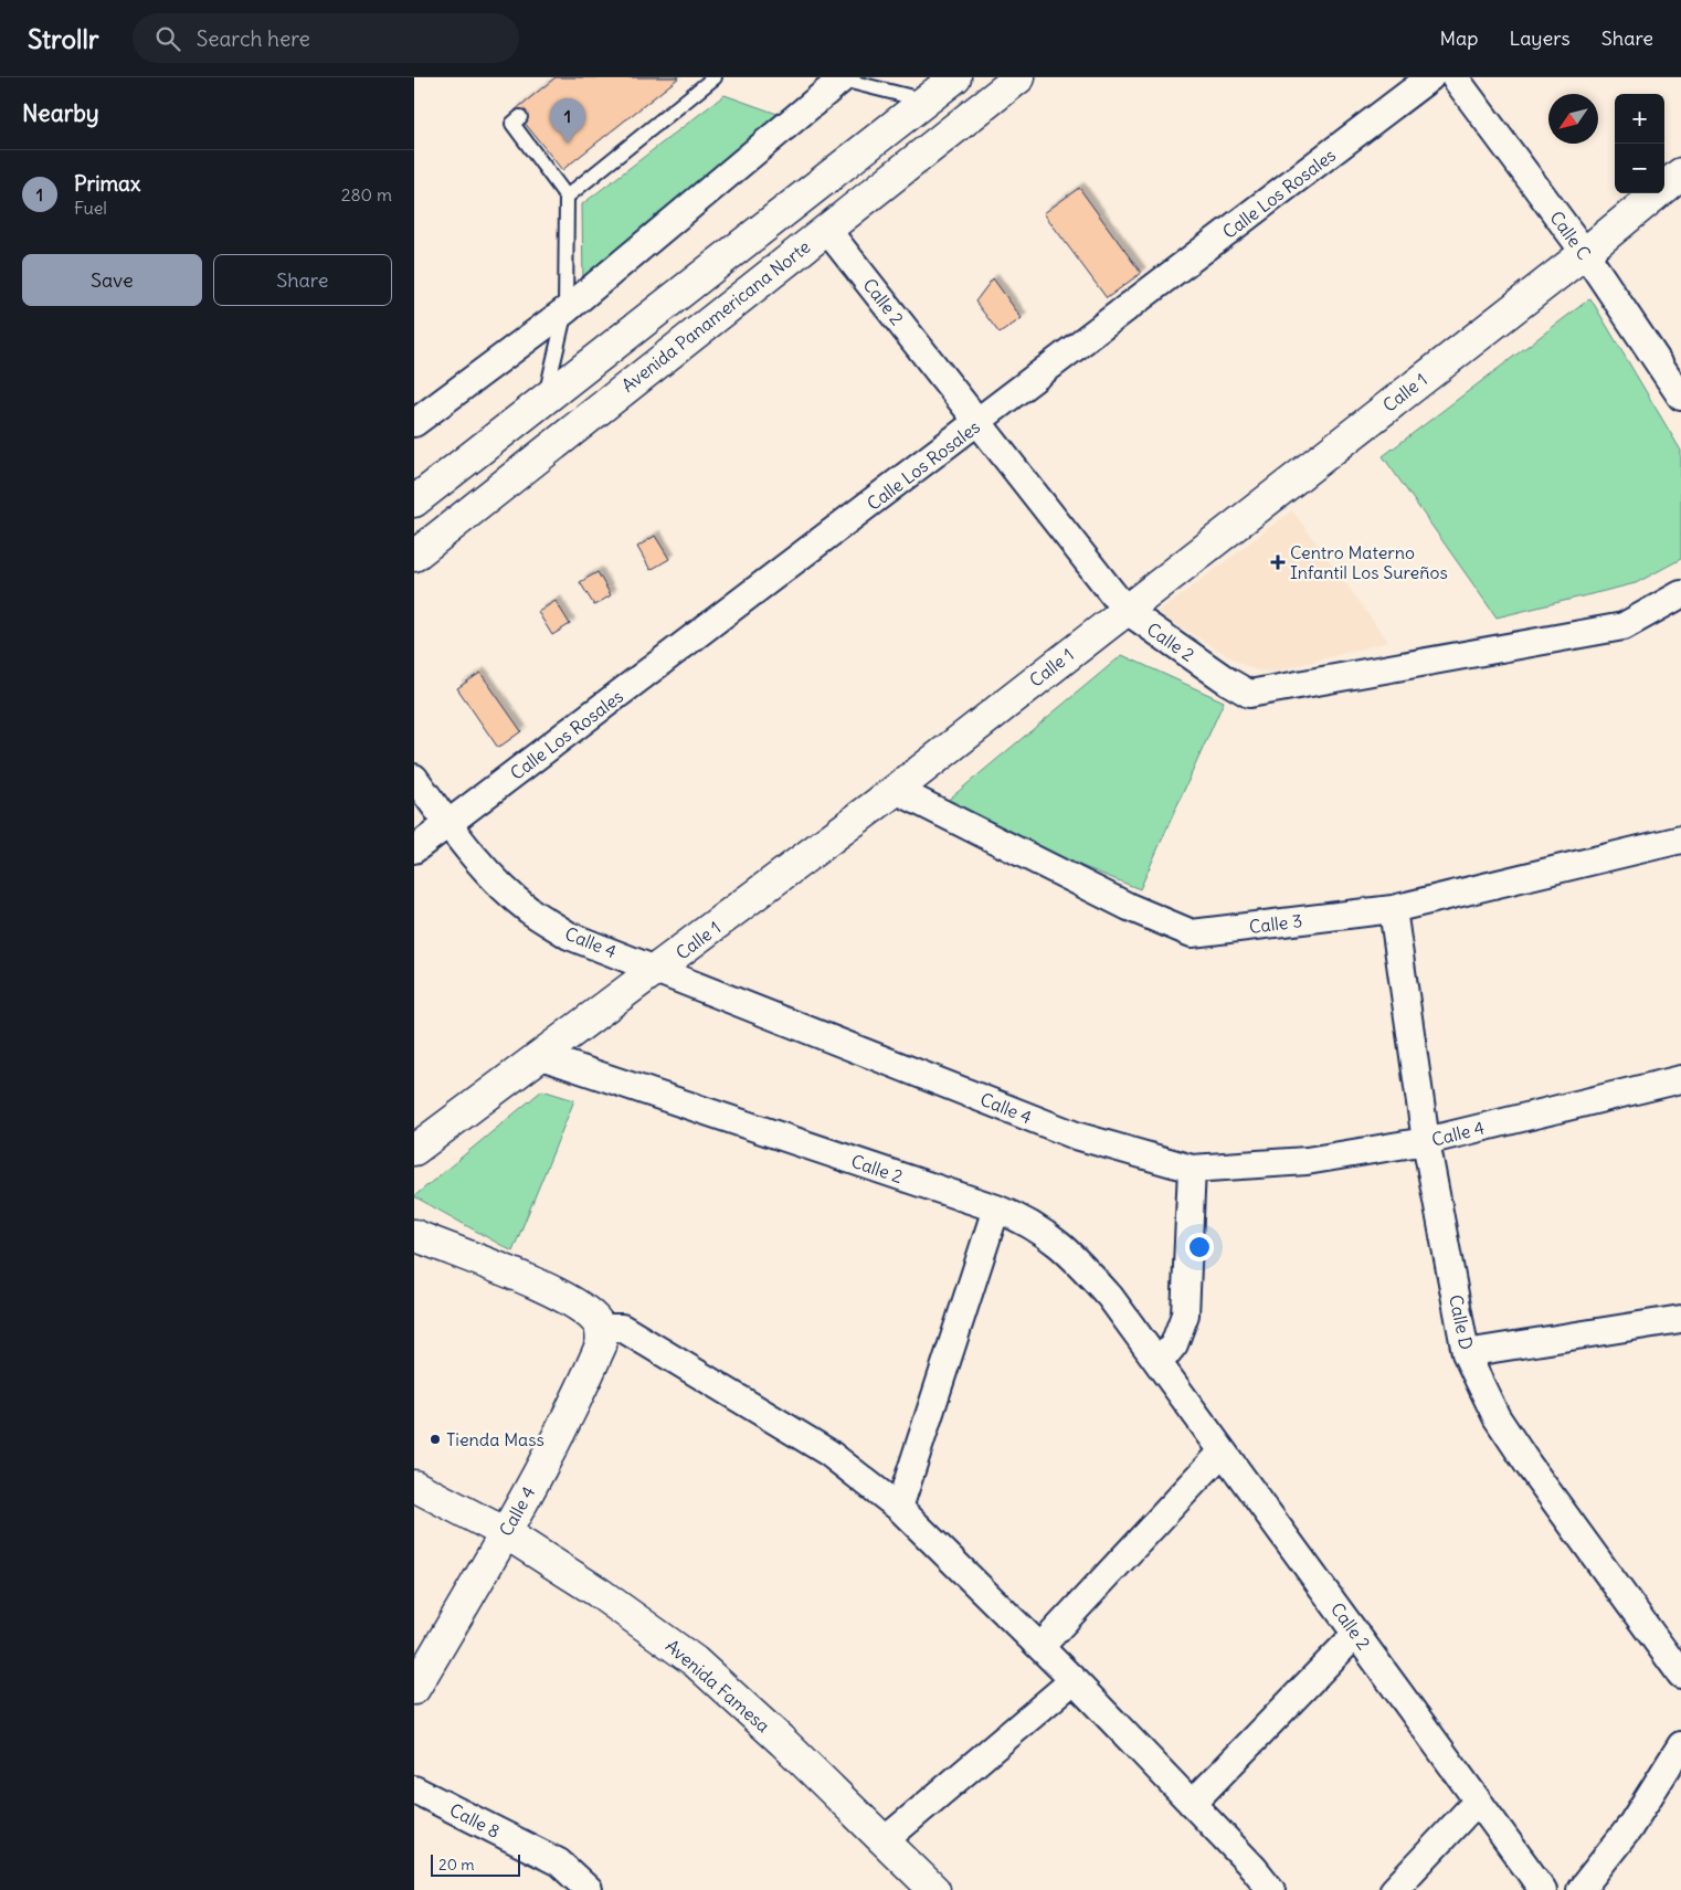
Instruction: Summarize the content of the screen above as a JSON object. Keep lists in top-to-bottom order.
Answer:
{
  "streets": {
    "main road": [
      "Avenida Panamericana Norte",
      "Calle 1",
      "Calle 4",
      "Avenida Famesa"
    ],
    "street": [
      "Calle Los Rosales",
      "Calle C",
      "Calle 2",
      "Calle 3",
      "Calle D",
      "Calle 8"
    ]
  },
  "crossings": [
    ["Calle Los Rosales", "Calle 2"],
    ["Calle Los Rosales", "Calle 4"],
    ["Calle C", "Calle 1"],
    ["Calle 2", "Avenida Panamericana Norte"],
    ["Calle 2", "Calle 1"],
    ["Calle 1", "Calle 3"],
    ["Calle 1", "Calle 4"],
    ["Calle 3", "Calle D"],
    ["Calle 4", "Calle D"],
    ["Calle 4", "Avenida Famesa"]
  ],
  "places": {
    "health": ["Centro Materno Infantil Los Sureños"],
    "other": ["Tienda Mass"]
  },
  "scale_bar": "20 m",
  "north": "bottom left",
  "page": {
    "header": "Strollr",
    "search": "Search here",
    "nav": ["Map", "Layers", "Share"],
    "heading": "Nearby",
    "map_buttons": ["+", "−"],
    "pins": "1",
    "list": [
      {
        "mark": "1",
        "name": "Primax",
        "note": "Fuel",
        "value": "280 m"
      }
    ],
    "buttons": ["Save", "Share"],
    "scale": "20 m"
  }
}
